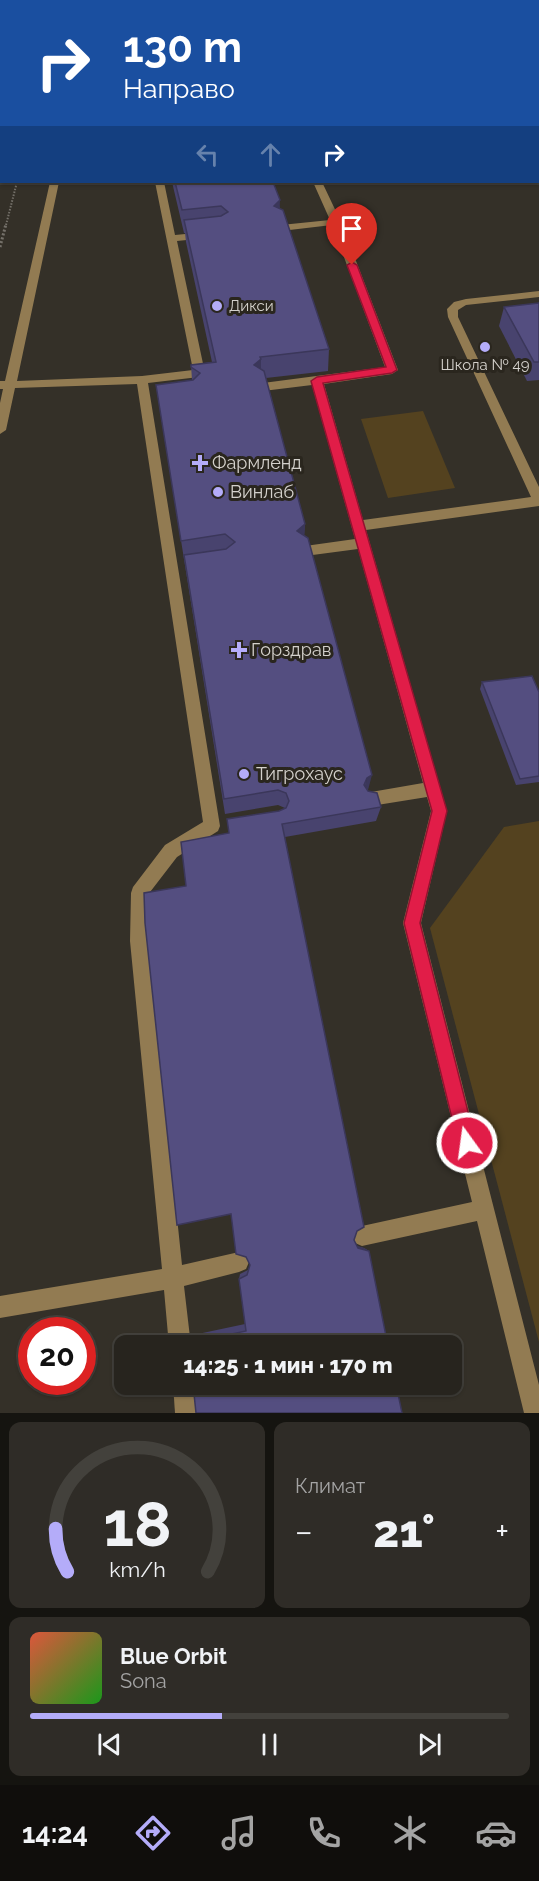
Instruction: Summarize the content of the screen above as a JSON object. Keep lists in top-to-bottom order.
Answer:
{
  "places": {
    "other": [
      "Дикси",
      "Школа № 49",
      "Винлаб",
      "Тигрохаус"
    ],
    "health": ["Фармленд", "Горздрав"]
  },
  "page": {
    "turn": ["130 m", "Направо"],
    "limit": "20",
    "trip": "14:25 · 1 мин · 170 m",
    "tile": "Климат",
    "heat": ["−", "21°", "+"],
    "song": ["Blue Orbit", "Sona"],
    "tabs": "14:24",
    "gauge": ["18", "km/h"]
  }
}
